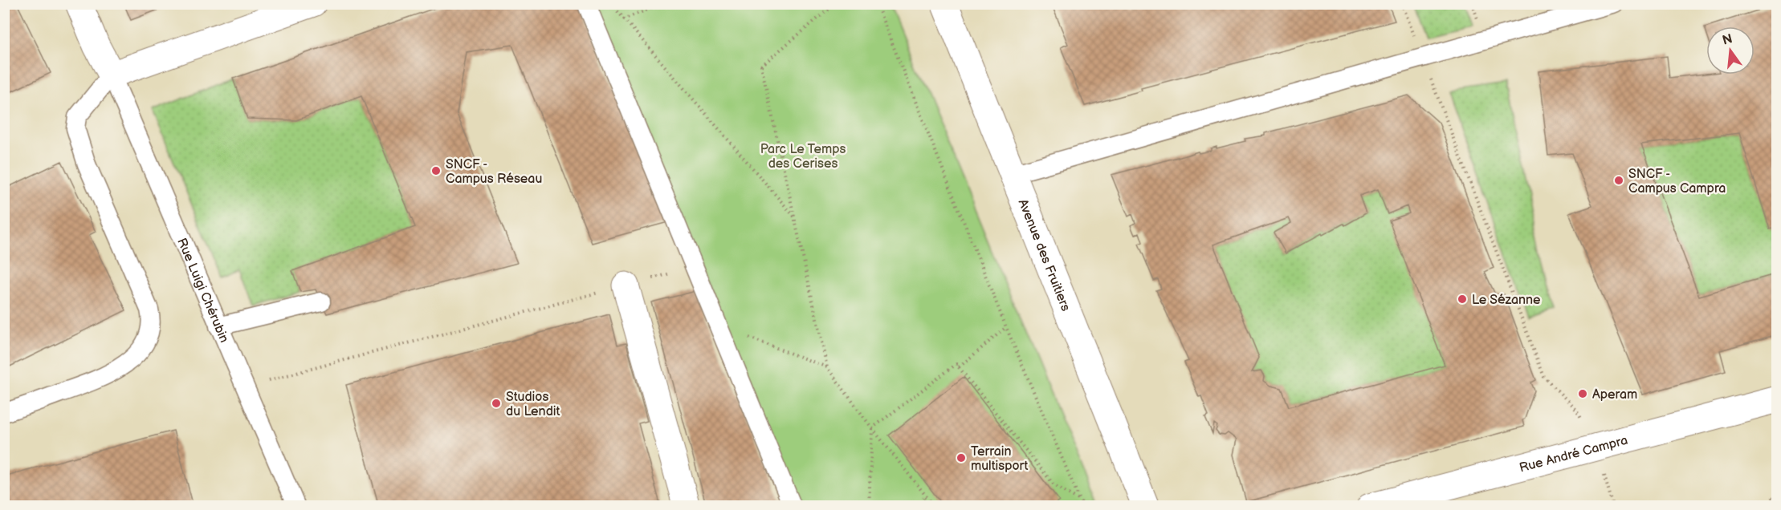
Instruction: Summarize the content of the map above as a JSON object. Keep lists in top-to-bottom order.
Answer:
{
  "streets": {
    "street": ["Avenue des Fruitiers", "Rue André Campra"],
    "lane": ["Rue Luigi Chérubin"]
  },
  "parks": ["Parc Le Temps des Cerises"],
  "places": [
    "SNCF - Campus Réseau",
    "SNCF - Campus Campra",
    "Le Sézanne",
    "Aperam",
    "Studios du Lendit",
    "Terrain multisport"
  ],
  "north": "top"
}
